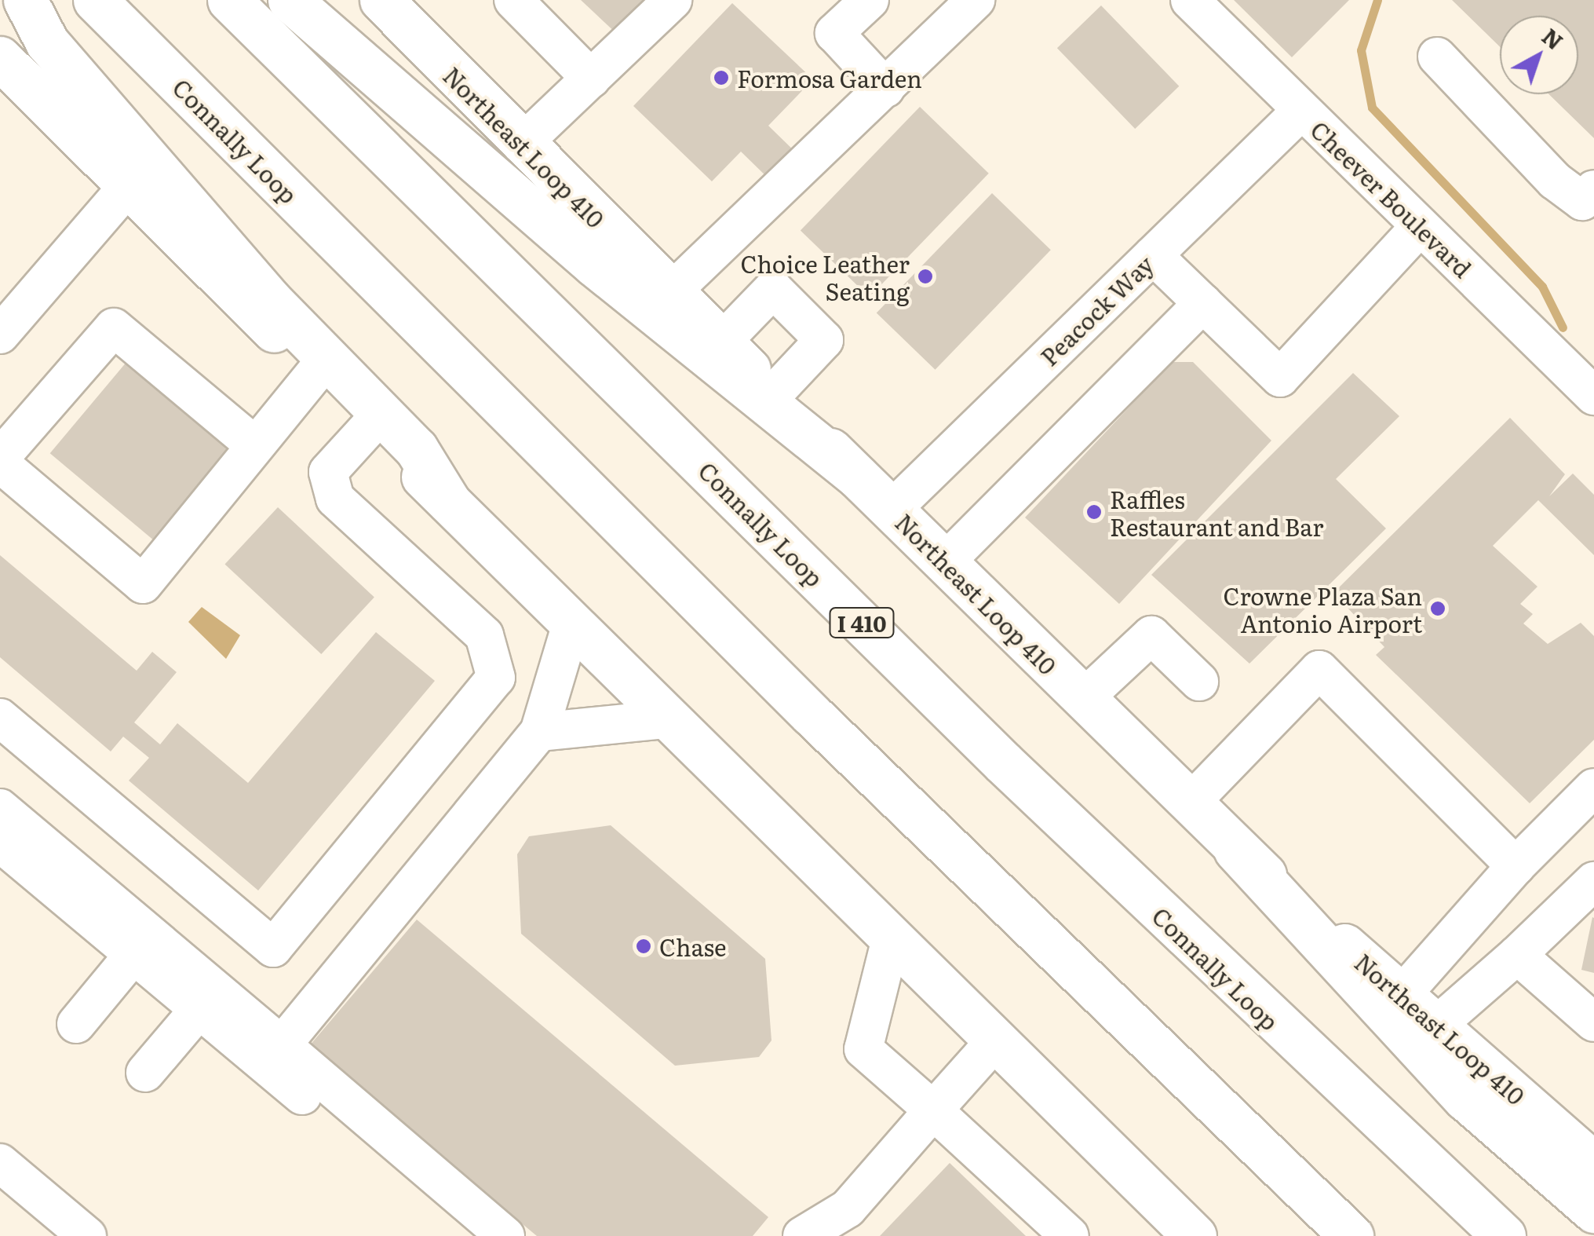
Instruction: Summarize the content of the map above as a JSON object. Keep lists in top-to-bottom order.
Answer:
{
  "streets": {
    "main road": ["Connally Loop", "Northeast Loop 410", "I 410"],
    "street": ["Cheever Boulevard", "Peacock Way"]
  },
  "crossings": [
    ["Northeast Loop 410", "Peacock Way"],
    ["Cheever Boulevard", "Peacock Way"]
  ],
  "places": [
    "Formosa Garden",
    "Choice Leather Seating",
    "Raffles Restaurant and Bar",
    "Crowne Plaza San Antonio Airport",
    "Chase"
  ],
  "north": "top right"
}
